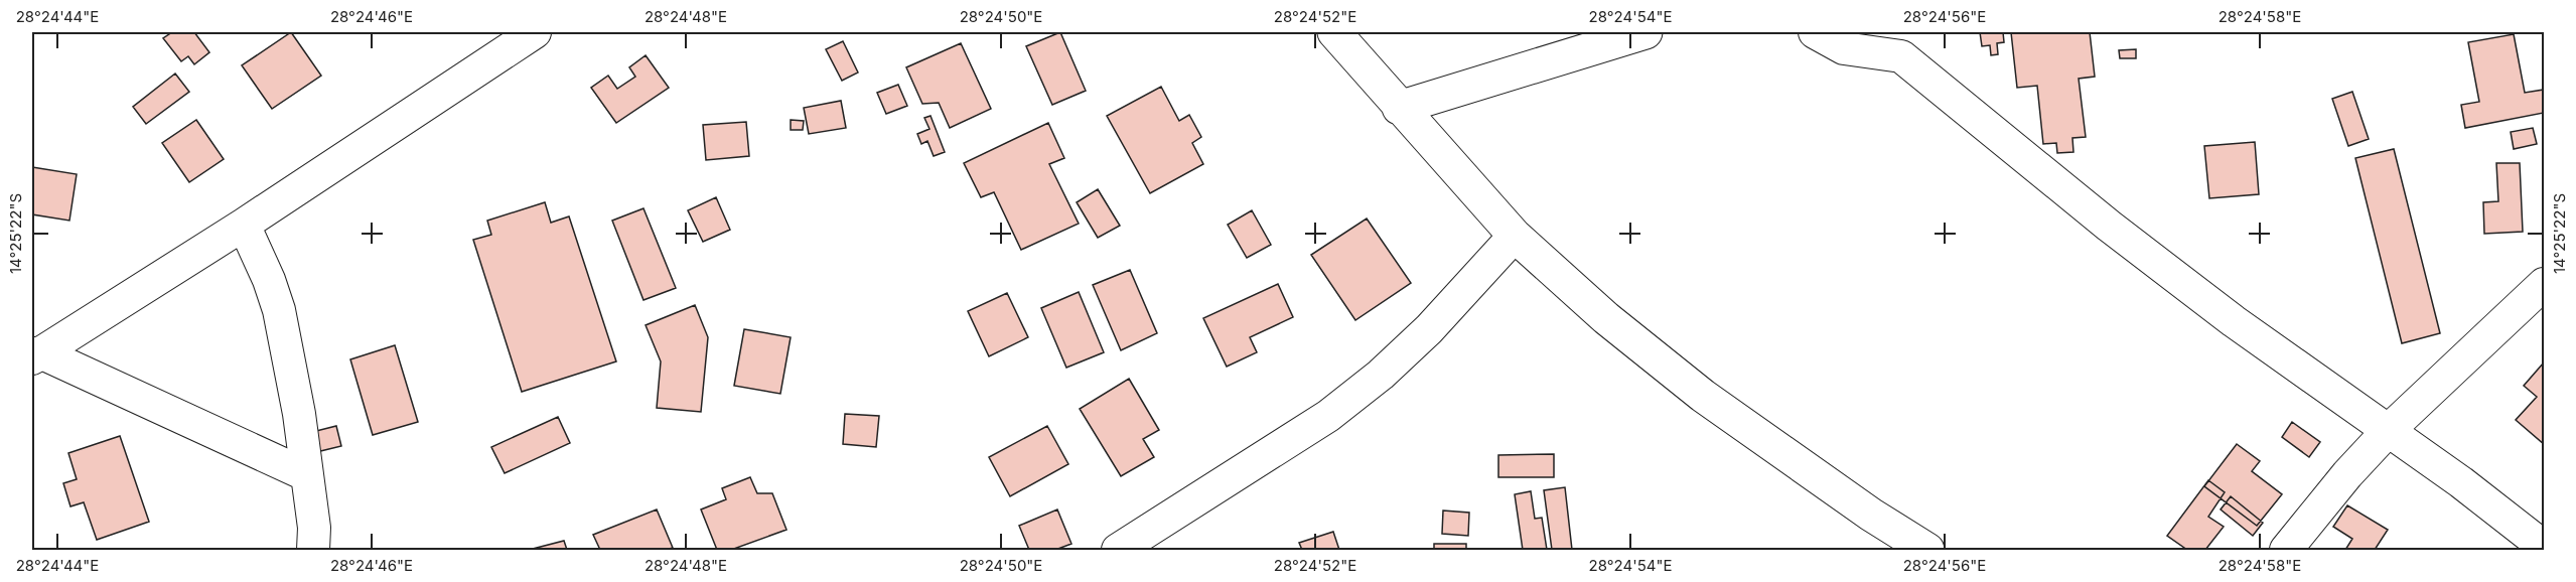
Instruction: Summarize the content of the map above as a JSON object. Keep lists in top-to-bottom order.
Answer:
{
  "coordinates": [
    "28°24'44\"E",
    "28°24'46\"E",
    "28°24'48\"E",
    "28°24'50\"E",
    "28°24'52\"E",
    "28°24'54\"E",
    "28°24'56\"E",
    "28°24'58\"E",
    "14°25'22\"S"
  ]
}
